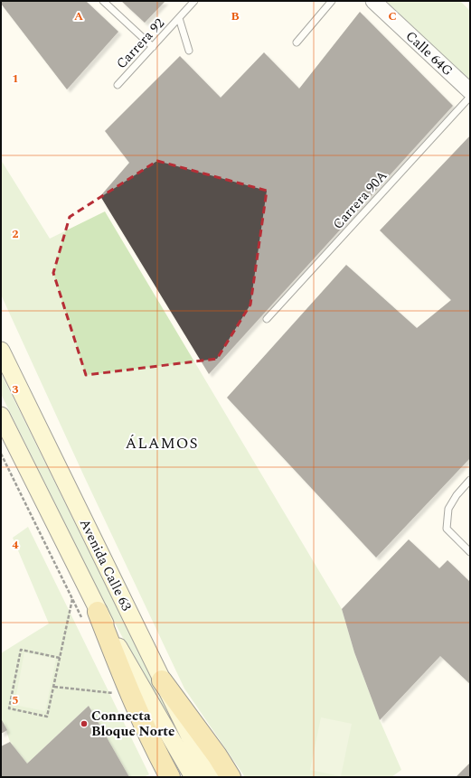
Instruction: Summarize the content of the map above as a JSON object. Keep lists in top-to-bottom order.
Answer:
{
  "streets": {
    "main road": ["Avenida Calle 63"],
    "street": ["Calle 64G"],
    "lane": ["Carrera 92", "Carrera 90A"]
  },
  "districts": ["ÁLAMOS"],
  "places": ["Connecta Bloque Norte"],
  "grid": {
    "columns": ["A", "B", "C"],
    "rows": [
      "1",
      "2",
      "3",
      "4",
      "5"
    ]
  }
}
